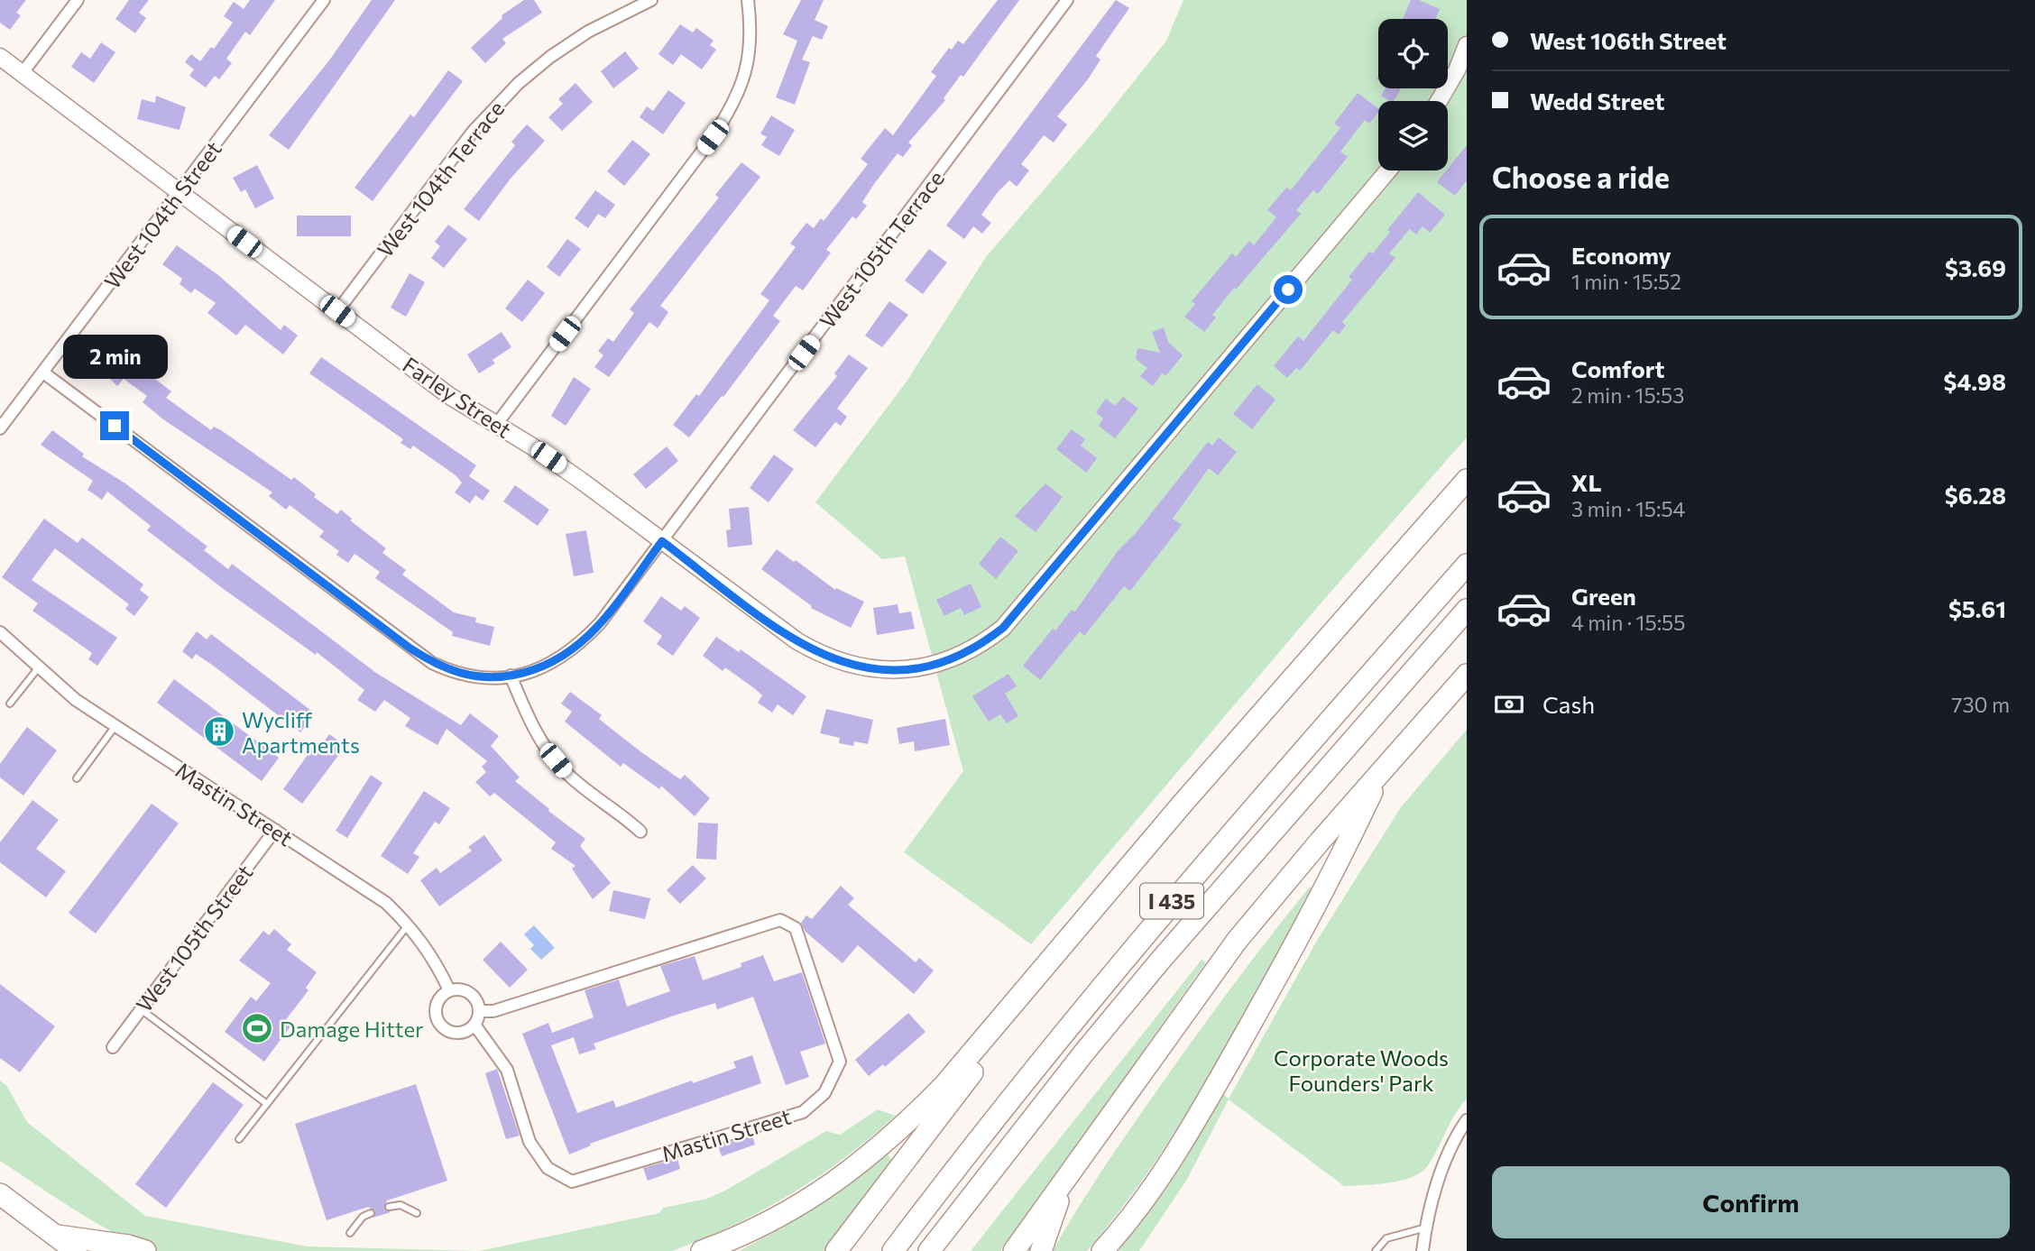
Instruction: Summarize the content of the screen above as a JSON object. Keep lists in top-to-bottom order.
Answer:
{
  "streets": {
    "highway": ["I 435"],
    "street": [
      "West 104th Terrace",
      "West 104th Street",
      "West 105th Terrace",
      "Farley Street",
      "Mastin Street",
      "West 105th Street"
    ]
  },
  "crossings": [
    ["West 104th Terrace", "Farley Street"],
    ["West 104th Street", "West 105th Terrace"],
    ["West 104th Street", "Farley Street"],
    ["West 105th Terrace", "Farley Street"],
    ["Mastin Street", "West 105th Street"]
  ],
  "parks": ["Corporate Woods Founders' Park"],
  "places": {
    "building": ["Wycliff Apartments"],
    "sports": ["Damage Hitter"]
  },
  "page": {
    "banner": ["West 106th Street", "Wedd Street"],
    "heading": "Choose a ride",
    "list": [
      {
        "name": "Economy",
        "note": "1 min · 15:52",
        "value": "$3.69"
      },
      {
        "name": "Comfort",
        "note": "2 min · 15:53",
        "value": "$4.98"
      },
      {
        "name": "XL",
        "note": "3 min · 15:54",
        "value": "$6.28"
      },
      {
        "name": "Green",
        "note": "4 min · 15:55",
        "value": "$5.61"
      }
    ],
    "bubble": "2 min",
    "pay": ["Cash", "730 m"],
    "buttons": "Confirm"
  }
}
